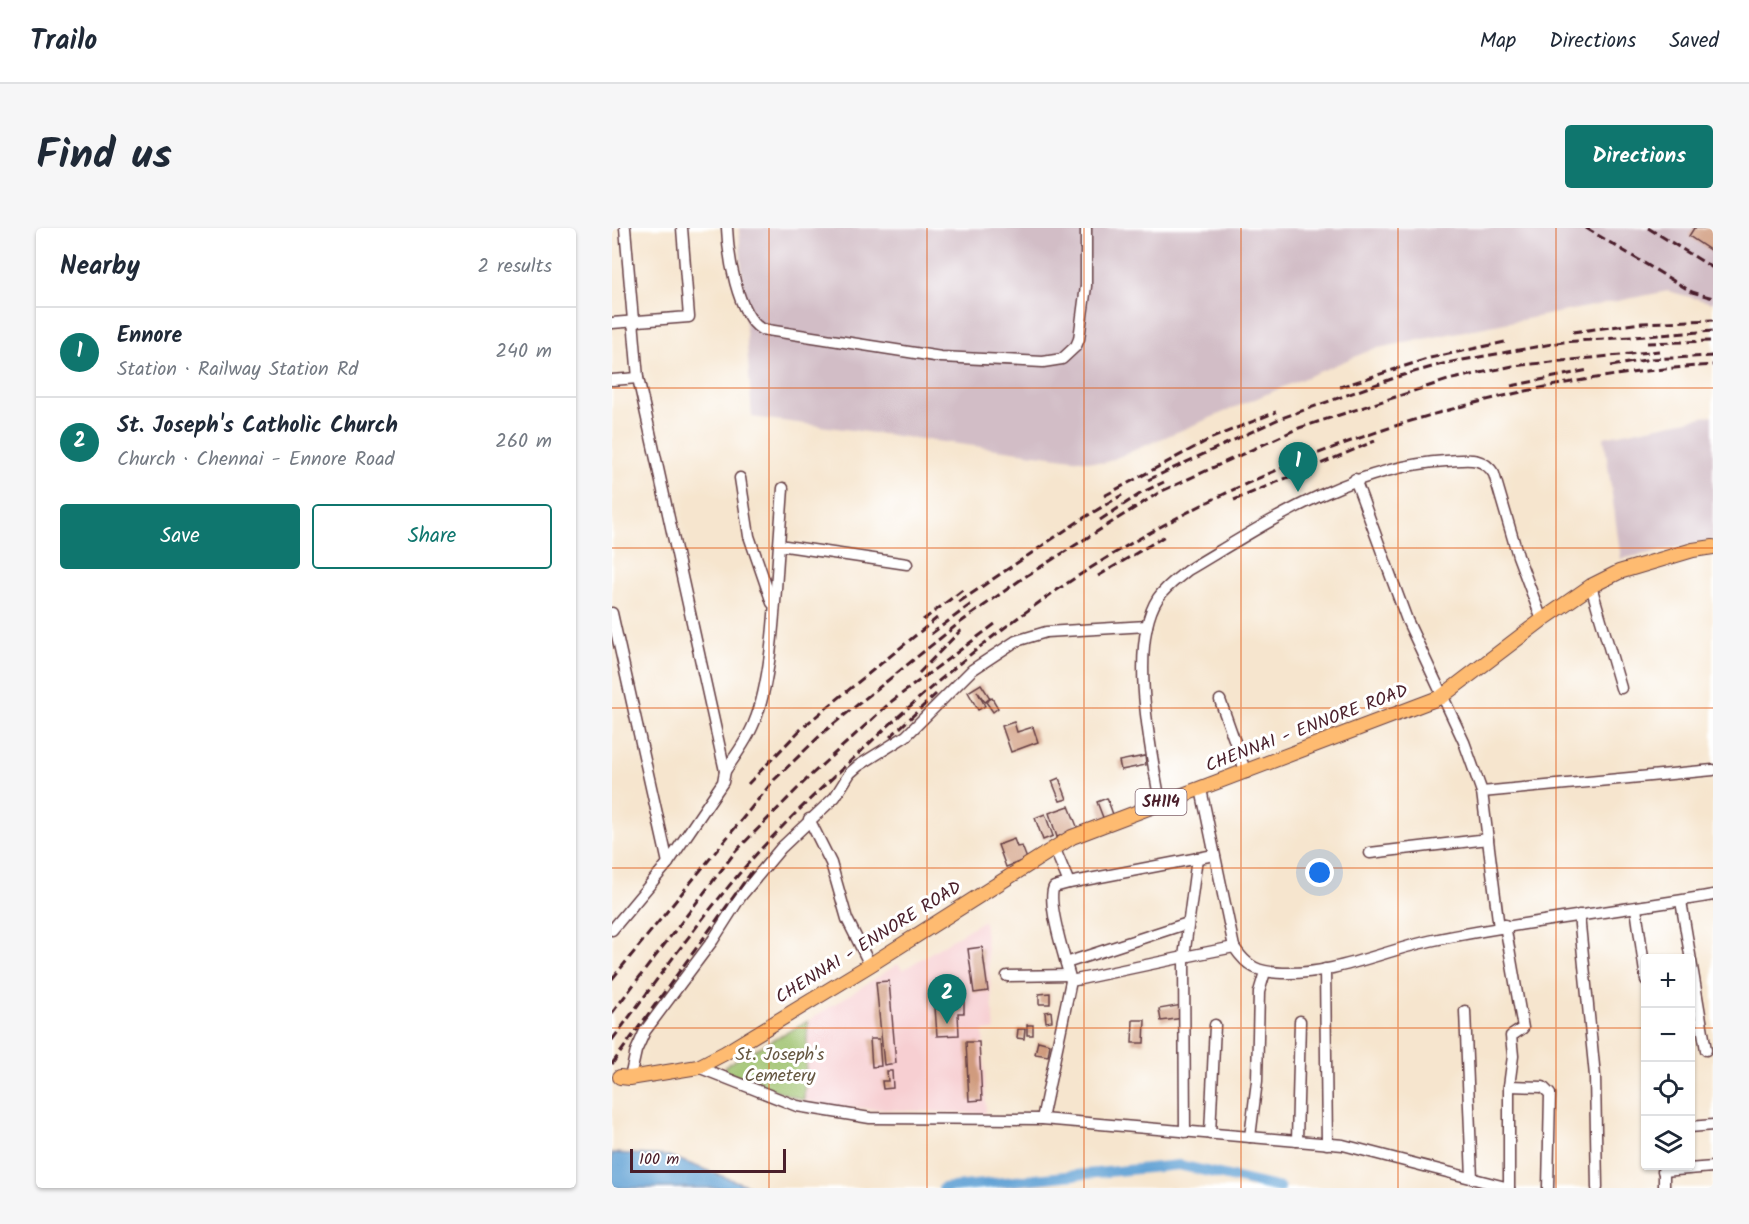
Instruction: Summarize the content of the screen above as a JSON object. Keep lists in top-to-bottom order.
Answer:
{
  "streets": {
    "main road": ["CHENNAI - ENNORE ROAD", "SH114"]
  },
  "parks": ["St. Joseph's Cemetery"],
  "scale_bar": "100 m",
  "page": {
    "header": "Trailo",
    "nav": ["Map", "Directions", "Saved"],
    "title": "Find us",
    "buttons": [
      "Directions",
      ["Save", "Share"]
    ],
    "heading": ["Nearby", "2 results"],
    "list": [
      {
        "mark": "1",
        "name": "Ennore",
        "note": "Station · Railway Station Rd",
        "value": "240 m"
      },
      {
        "mark": "2",
        "name": "St. Joseph's Catholic Church",
        "note": "Church · Chennai - Ennore Road",
        "value": "260 m"
      }
    ],
    "pins": ["1", "2"],
    "map_buttons": ["+", "−"],
    "scale": "100 m"
  }
}
